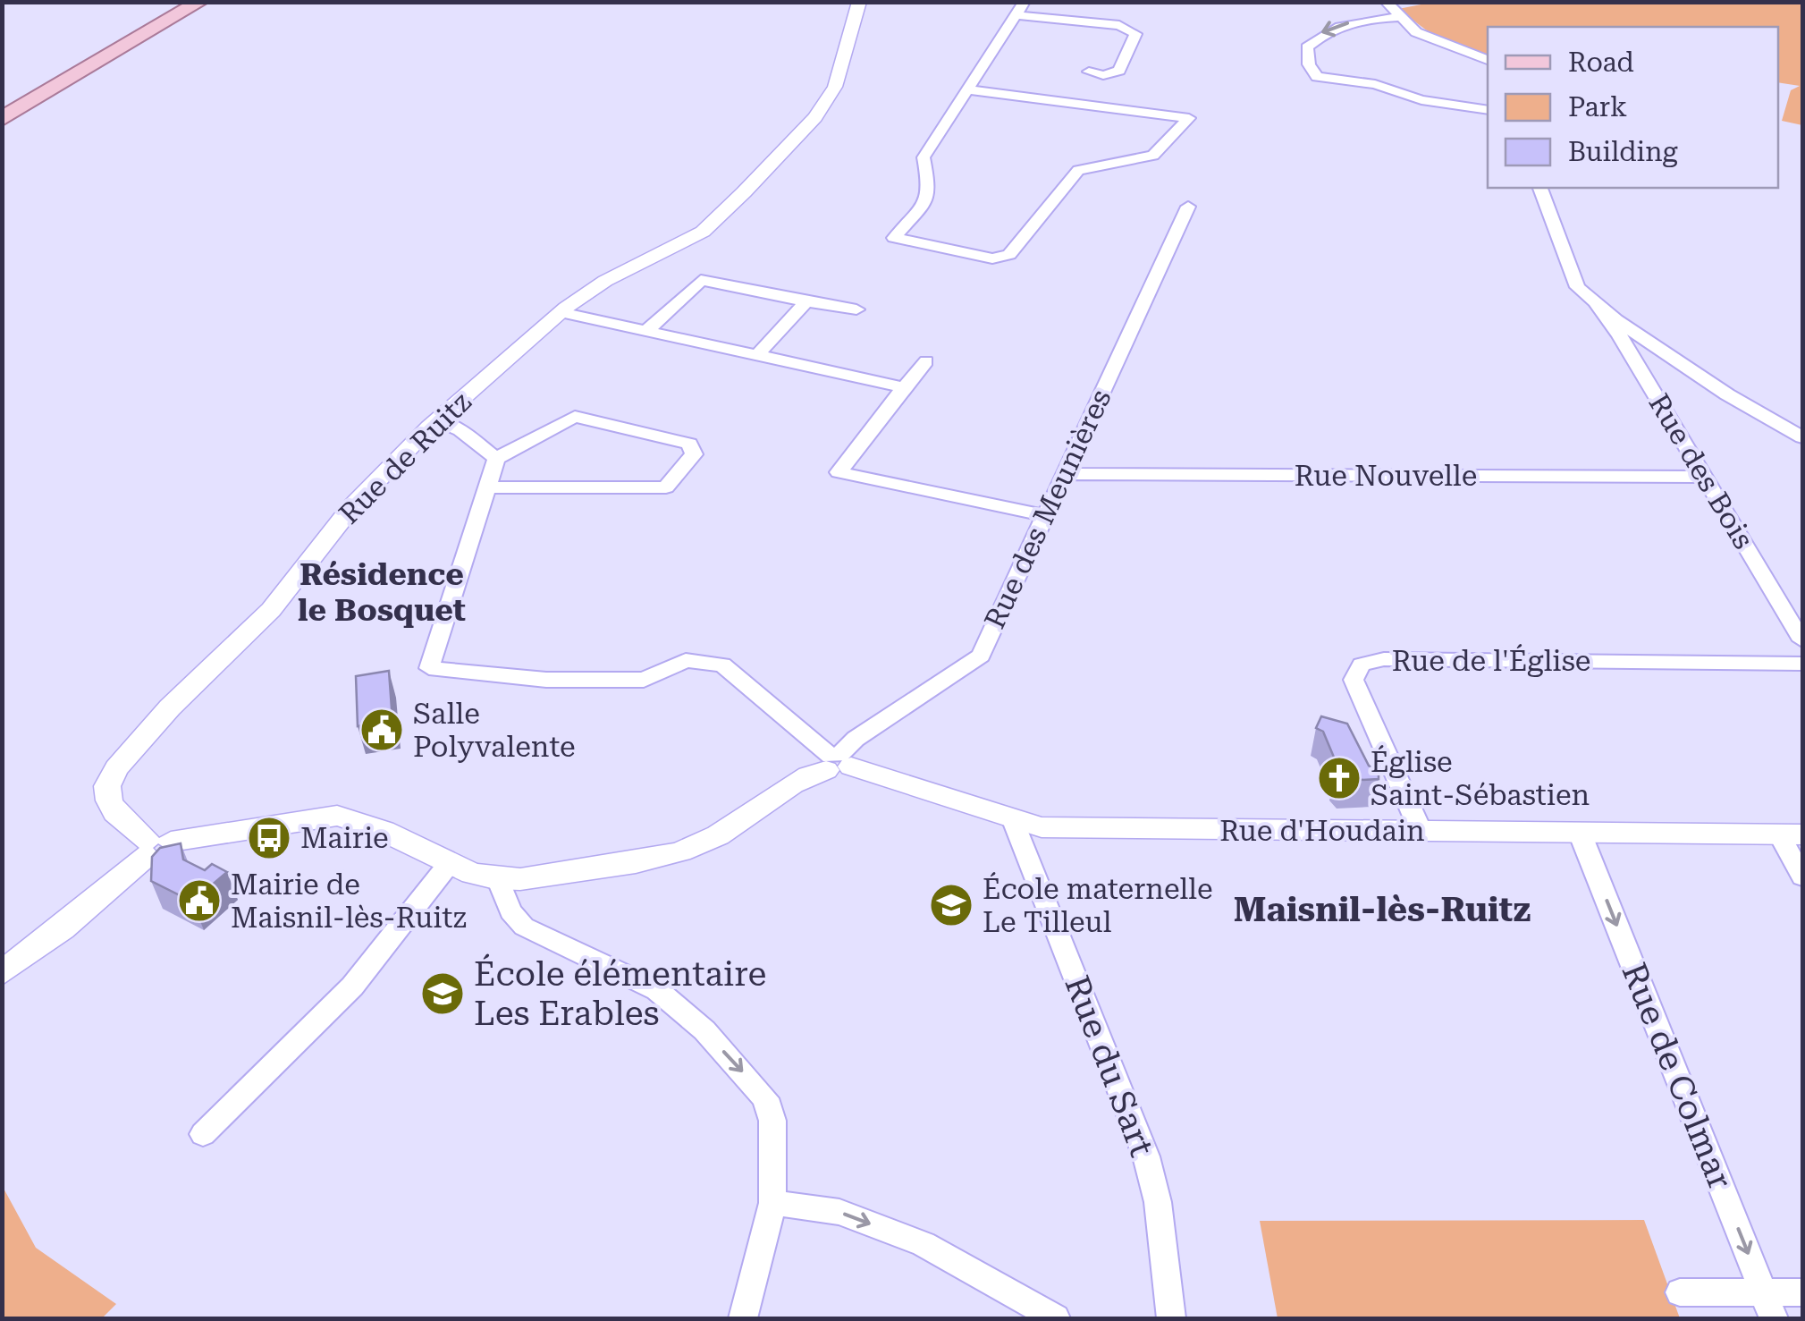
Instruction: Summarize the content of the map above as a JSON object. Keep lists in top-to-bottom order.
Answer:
{
  "streets": {
    "street": [
      "Rue de Ruitz",
      "Rue des Bois",
      "Rue Nouvelle",
      "Rue des Meunières",
      "Rue de l'Église",
      "Rue d'Houdain",
      "Rue du Sart",
      "Rue de Colmar"
    ]
  },
  "crossings": [
    ["Rue des Bois", "Rue Nouvelle"],
    ["Rue Nouvelle", "Rue des Meunières"],
    ["Rue des Meunières", "Rue d'Houdain"],
    ["Rue de l'Église", "Rue d'Houdain"],
    ["Rue d'Houdain", "Rue du Sart"],
    ["Rue d'Houdain", "Rue de Colmar"]
  ],
  "one_way": ["Rue de Colmar"],
  "districts": ["Résidence le Bosquet", "Maisnil-lès-Ruitz"],
  "places": {
    "public building": ["Salle Polyvalente", "Mairie de Maisnil-lès-Ruitz"],
    "church": ["Église Saint-Sébastien"],
    "bus stop": ["Mairie"],
    "school or university": ["École maternelle Le Tilleul", "École élémentaire Les Erables"]
  },
  "legend": ["Road", "Park", "Building"]
}
